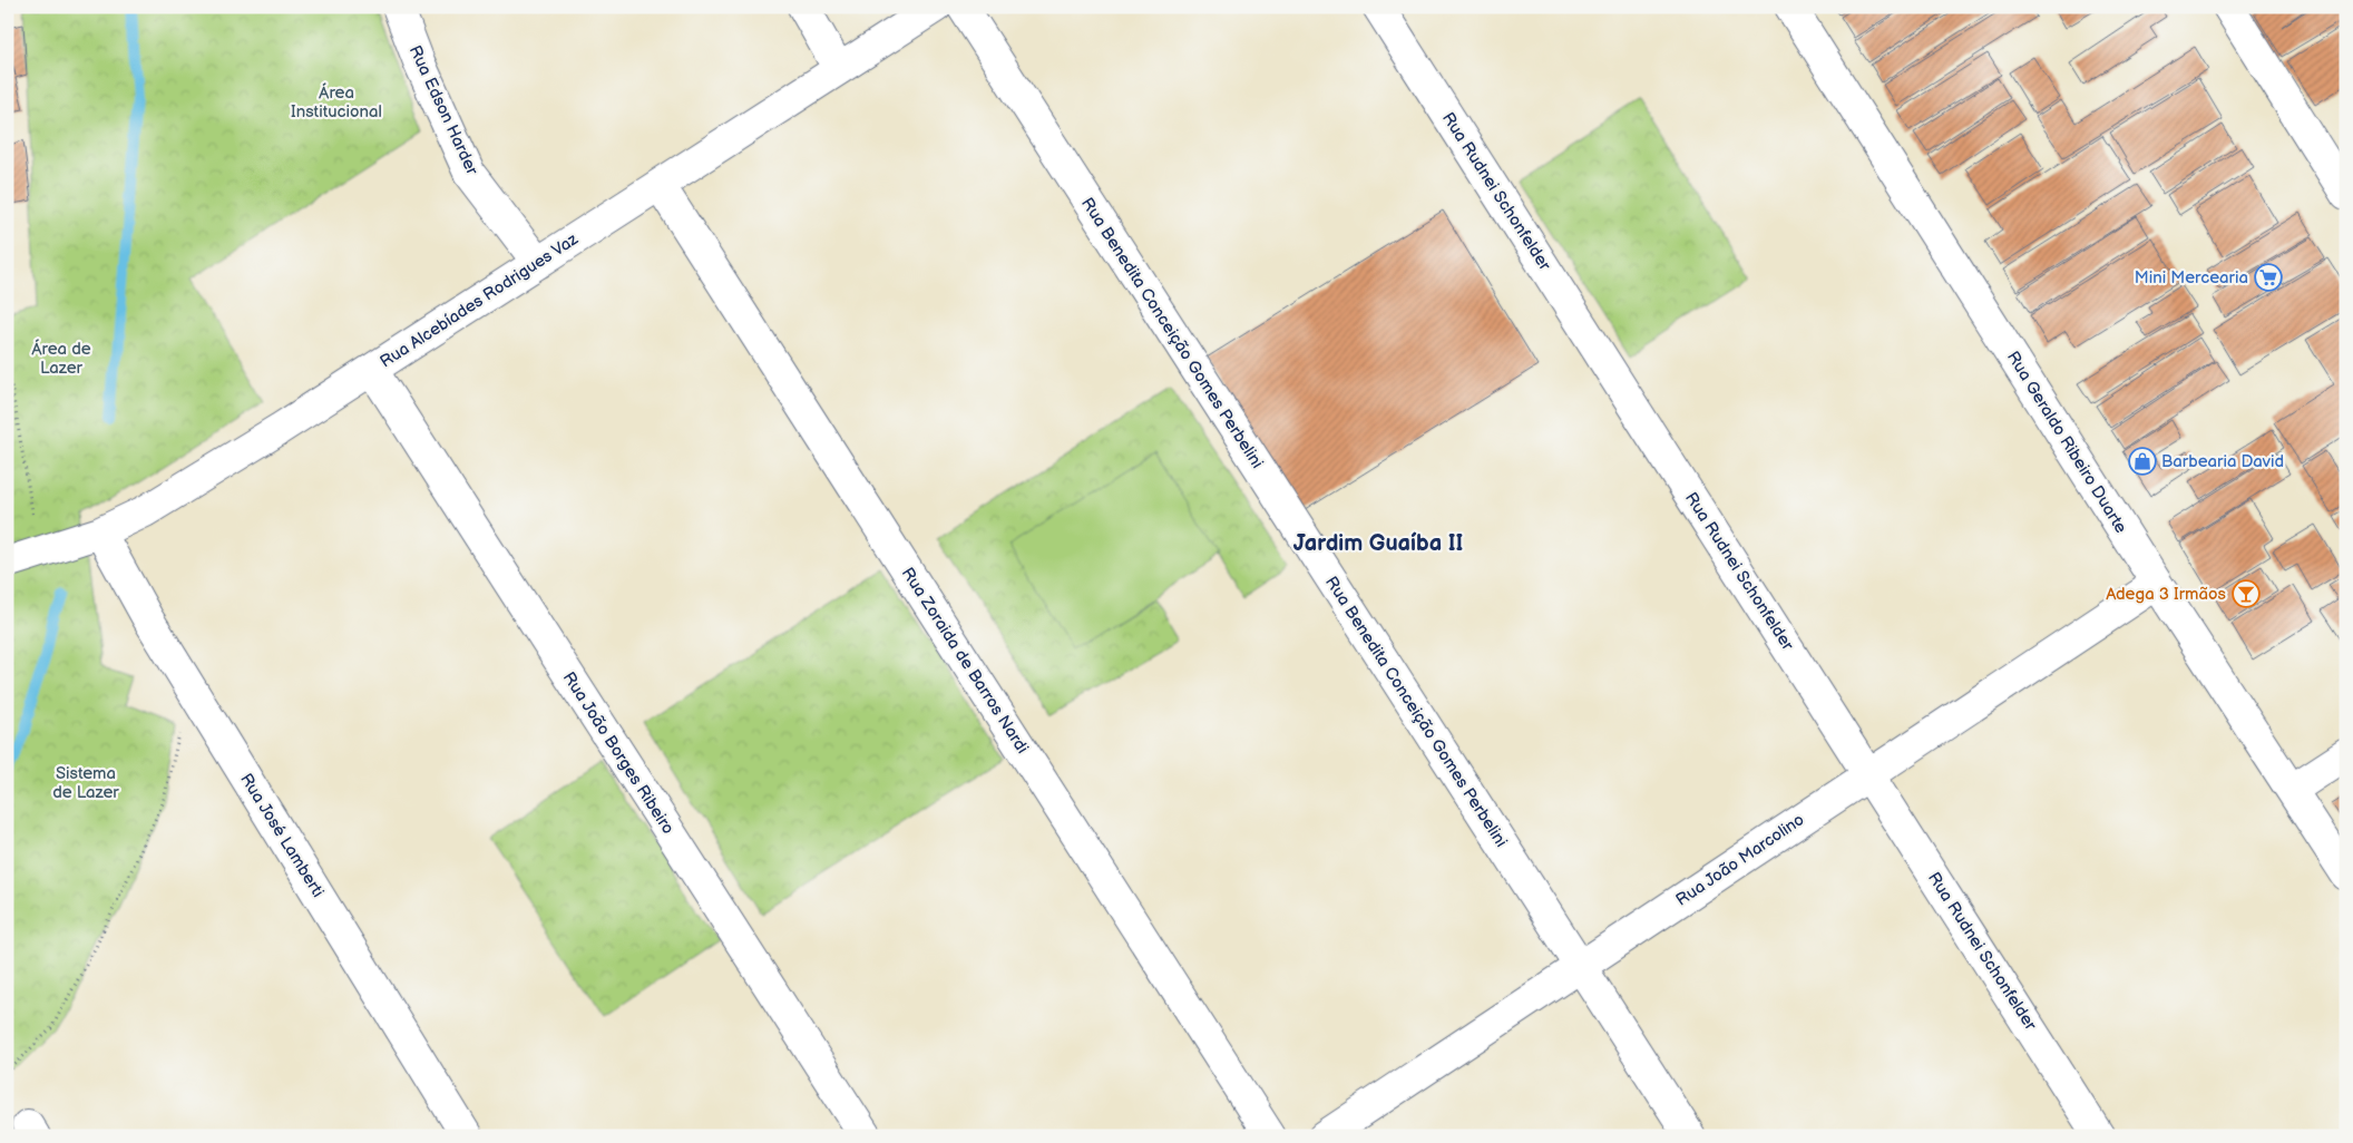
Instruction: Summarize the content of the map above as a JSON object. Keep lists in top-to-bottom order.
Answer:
{
  "streets": {
    "street": [
      "Rua Edson Harder",
      "Rua Rudnei Schonfelder",
      "Rua Alcebíades Rodrigues Vaz",
      "Rua Benedita Conceição Gomes Perbelini",
      "Rua Geraldo Ribeiro Duarte",
      "Rua Zoraida de Barros Nardi",
      "Rua João Borges Ribeiro",
      "Rua José Lamberti",
      "Rua João Marcolino"
    ]
  },
  "crossings": [
    ["Rua Edson Harder", "Rua Alcebíades Rodrigues Vaz"],
    ["Rua Rudnei Schonfelder", "Rua João Marcolino"],
    ["Rua Alcebíades Rodrigues Vaz", "Rua Zoraida de Barros Nardi"],
    ["Rua Alcebíades Rodrigues Vaz", "Rua João Borges Ribeiro"],
    ["Rua Alcebíades Rodrigues Vaz", "Rua José Lamberti"],
    ["Rua Benedita Conceição Gomes Perbelini", "Rua João Marcolino"],
    ["Rua Geraldo Ribeiro Duarte", "Rua João Marcolino"]
  ],
  "districts": ["Jardim Guaíba II"],
  "parks": ["Área Institucional", "Área de Lazer", "Sistema de Lazer"],
  "places": {
    "supermarket": ["Mini Mercearia"],
    "shop": ["Barbearia David"],
    "bar": ["Adega 3 Irmãos"]
  }
}
